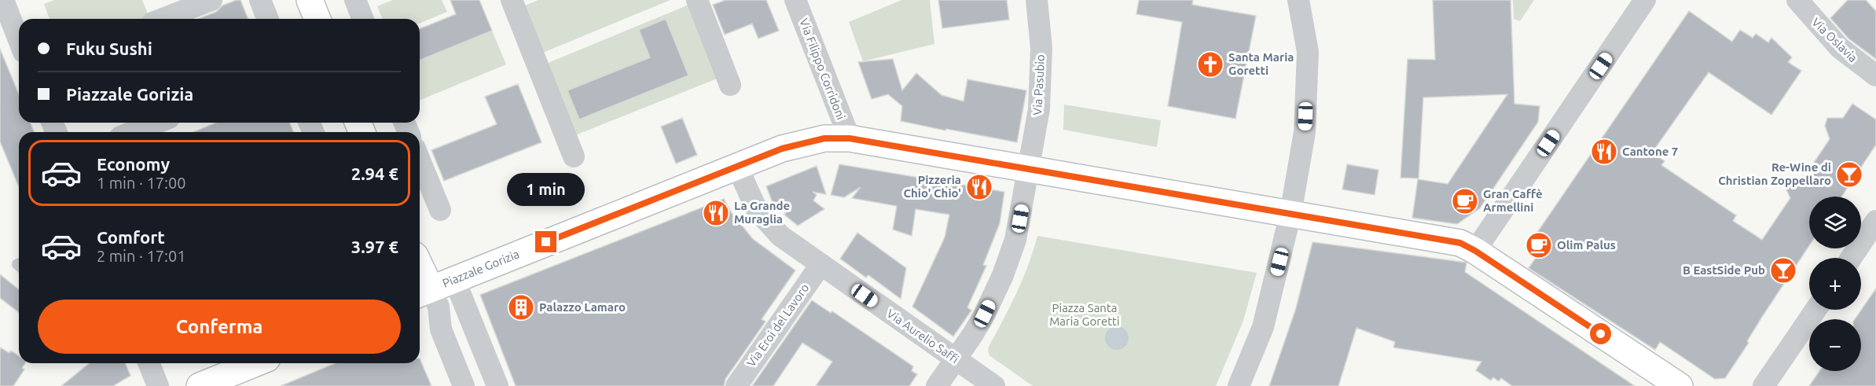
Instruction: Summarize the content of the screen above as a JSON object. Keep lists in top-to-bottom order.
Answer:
{
  "streets": {
    "main road": ["Piazzale Gorizia"],
    "street": [
      "Via Oslavia",
      "Via Filippo Corridoni",
      "Via Pasubio",
      "Via Eroi del Lavoro",
      "Via Aurelio Saffi"
    ]
  },
  "crossings": [
    ["Via Filippo Corridoni", "Piazzale Gorizia"],
    ["Via Pasubio", "Piazzale Gorizia"],
    ["Via Pasubio", "Via Aurelio Saffi"],
    ["Piazzale Gorizia", "Via Aurelio Saffi"],
    ["Via Eroi del Lavoro", "Via Aurelio Saffi"]
  ],
  "parks": ["Piazza Santa Maria Goretti"],
  "places": {
    "church": ["Santa Maria Goretti"],
    "restaurant": ["Cantone 7", "Pizzeria Chio' Chio'", "La Grande Muraglia"],
    "bar": ["Re-Wine di Christian Zoppellaro", "B EastSide Pub"],
    "cafe": ["Gran Caffè Armellini", "Olim Palus"],
    "building": ["Palazzo Lamaro"]
  },
  "page": {
    "banner": ["Fuku Sushi", "Piazzale Gorizia"],
    "list": [
      {
        "name": "Economy",
        "note": "1 min · 17:00",
        "value": "2.94 €"
      },
      {
        "name": "Comfort",
        "note": "2 min · 17:01",
        "value": "3.97 €"
      }
    ],
    "bubble": "1 min",
    "map_buttons": ["+", "−"],
    "buttons": "Conferma"
  }
}
